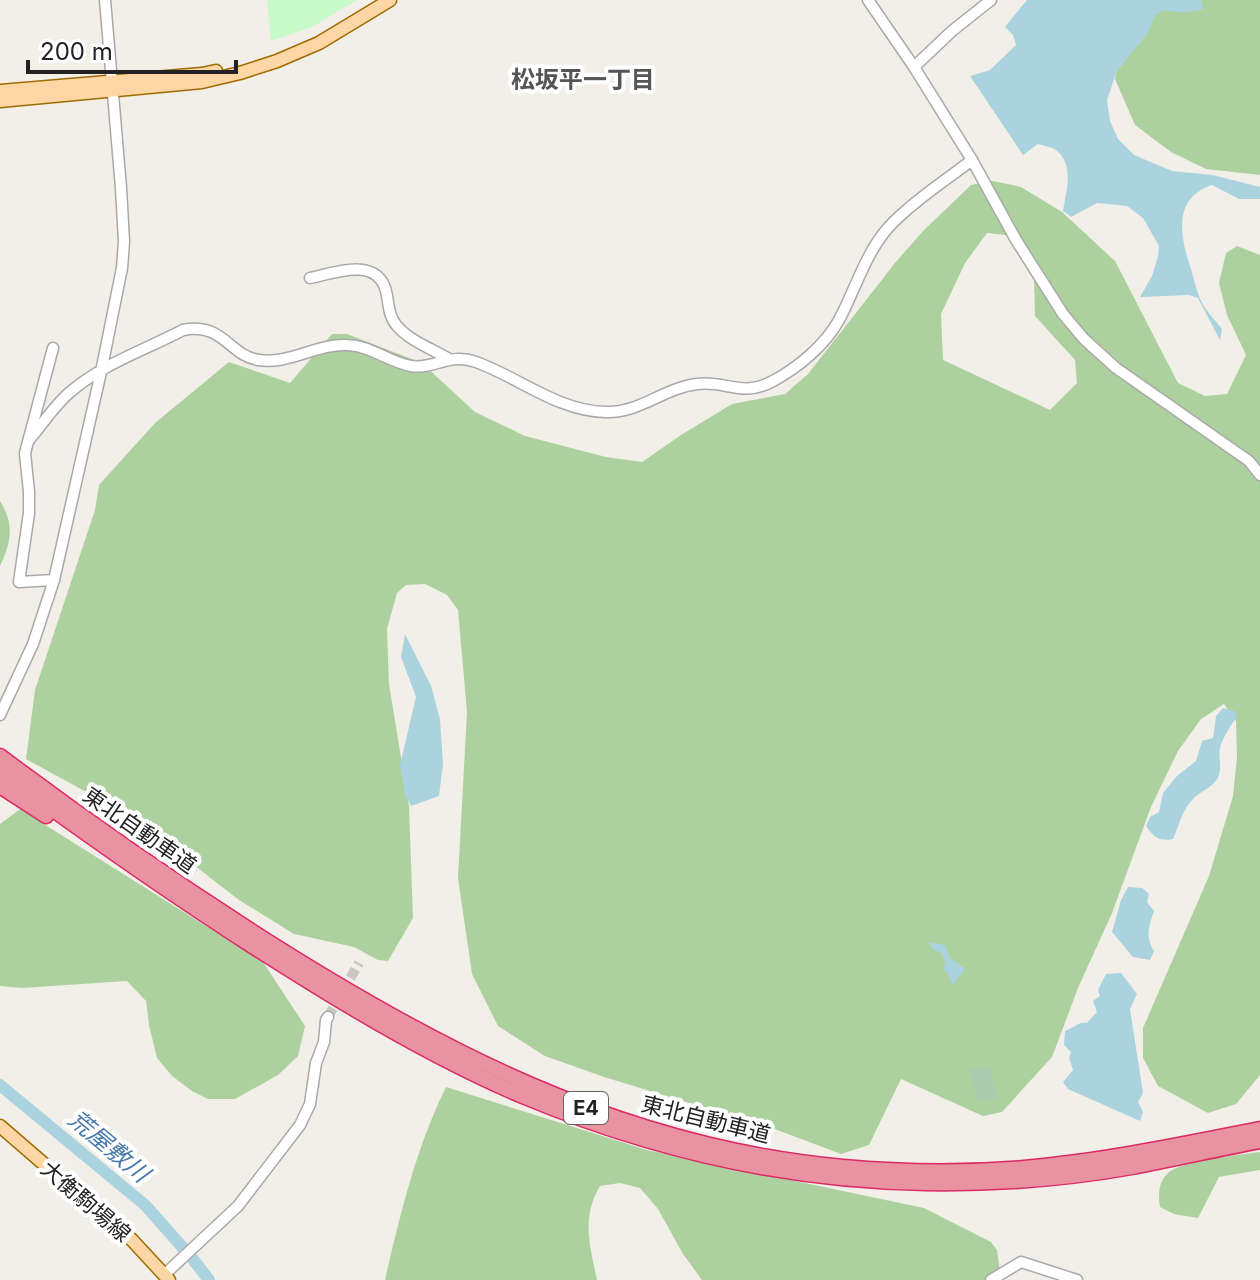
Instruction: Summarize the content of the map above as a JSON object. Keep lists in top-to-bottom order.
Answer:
{
  "streets": {
    "highway": ["東北自動車道", "E4"],
    "main road": ["大衡駒場線"]
  },
  "districts": ["松坂平一丁目"],
  "water": ["荒屋敷川"],
  "scale_bar": "200 m"
}
